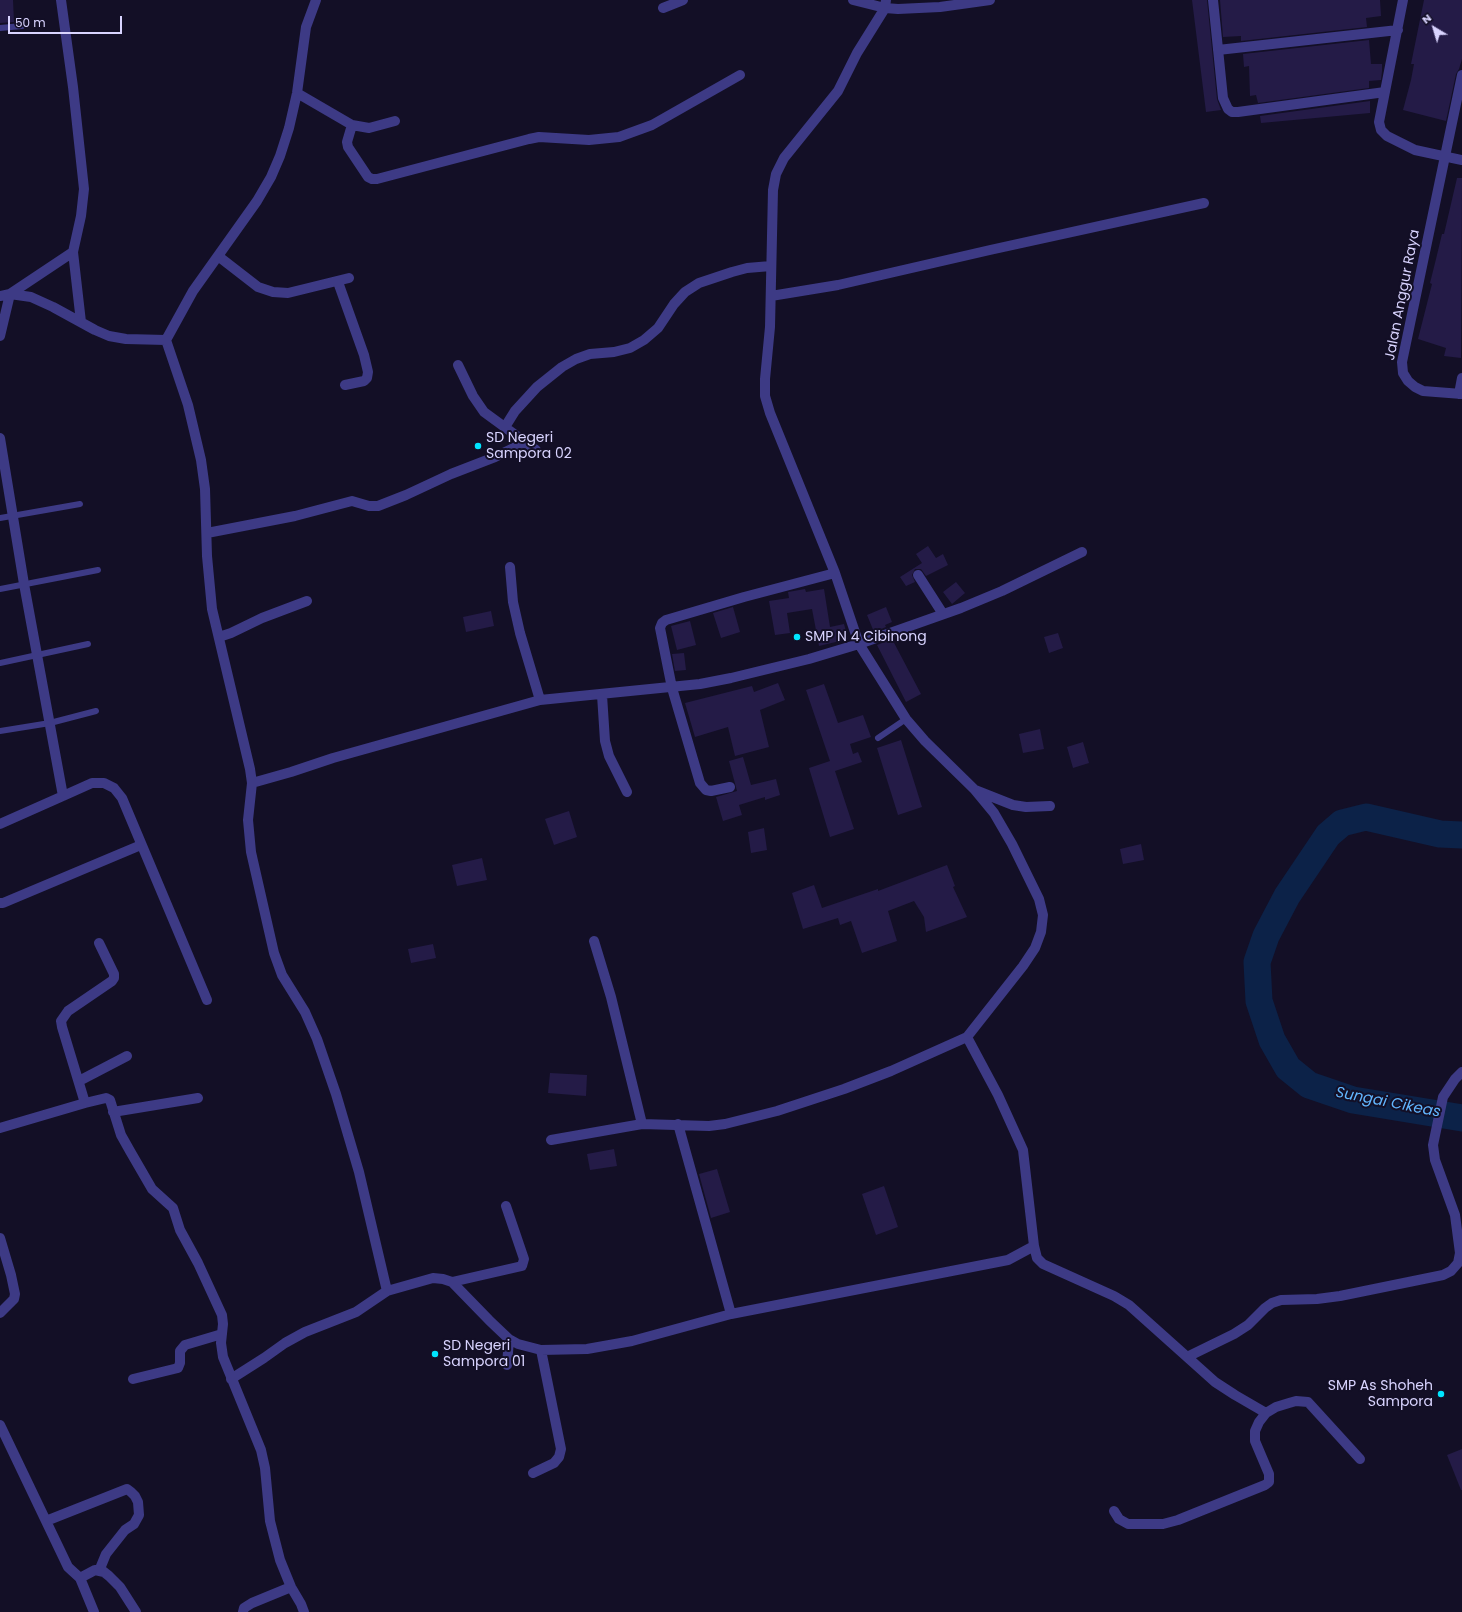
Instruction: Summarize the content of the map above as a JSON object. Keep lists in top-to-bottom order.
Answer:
{
  "streets": {
    "street": ["Jalan Anggur Raya"]
  },
  "water": ["Sungai Cikeas"],
  "places": [
    "SD Negeri Sampora 02",
    "SMP N 4 Cibinong",
    "SD Negeri Sampora 01",
    "SMP As Shoheh Sampora"
  ],
  "scale_bar": "50 m",
  "north": "top left"
}
